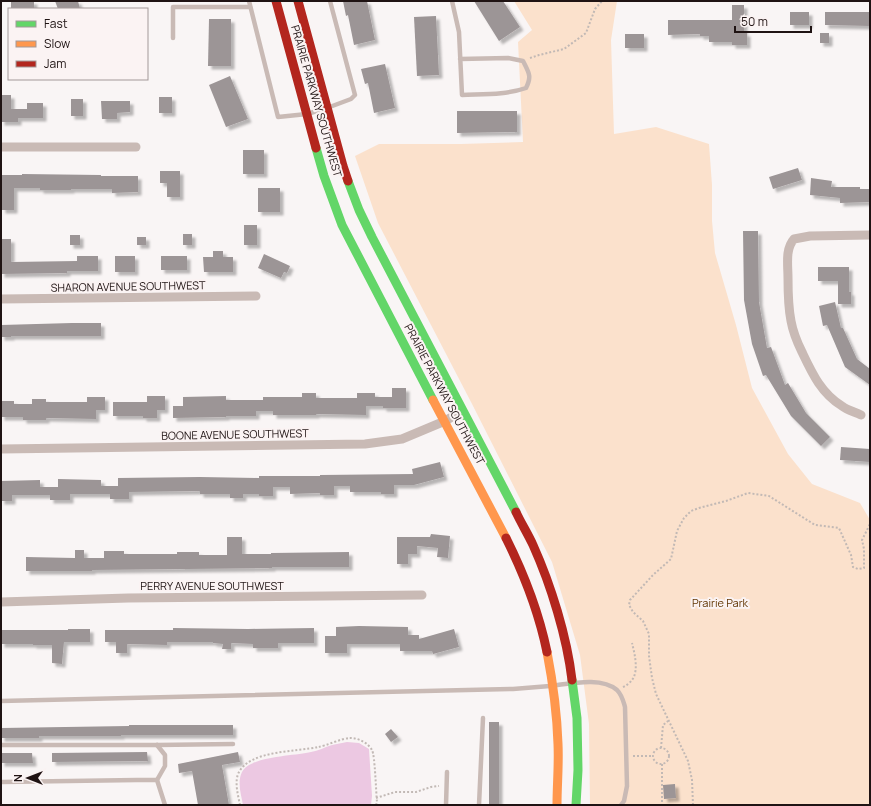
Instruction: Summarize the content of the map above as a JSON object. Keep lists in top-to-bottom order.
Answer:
{
  "streets": {
    "street": [
      "PRAIRIE PARKWAY SOUTHWEST",
      "SHARON AVENUE SOUTHWEST",
      "BOONE AVENUE SOUTHWEST",
      "PERRY AVENUE SOUTHWEST"
    ]
  },
  "crossings": [
    ["PRAIRIE PARKWAY SOUTHWEST", "BOONE AVENUE SOUTHWEST"]
  ],
  "parks": ["Prairie Park"],
  "legend": ["Fast", "Slow", "Jam"],
  "scale_bar": "50 m",
  "north": "left"
}
